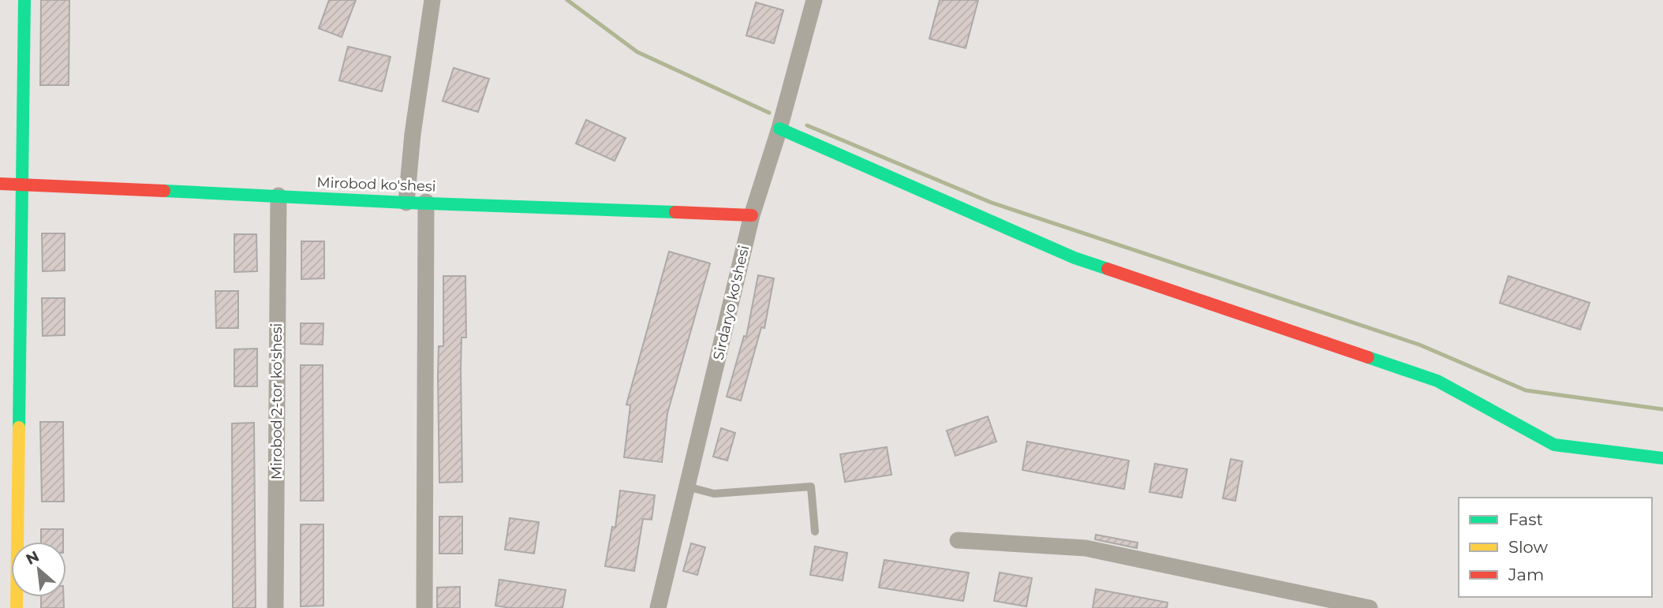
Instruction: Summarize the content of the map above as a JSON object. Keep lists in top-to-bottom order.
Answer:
{
  "streets": {
    "street": ["Mirobod ko'shesi", "Sirdaryo ko'shesi", "Mirobod 2-tor ko'shesi"]
  },
  "crossings": [
    ["Mirobod ko'shesi", "Sirdaryo ko'shesi"],
    ["Mirobod ko'shesi", "Mirobod 2-tor ko'shesi"]
  ],
  "legend": ["Fast", "Slow", "Jam"],
  "north": "top left"
}
